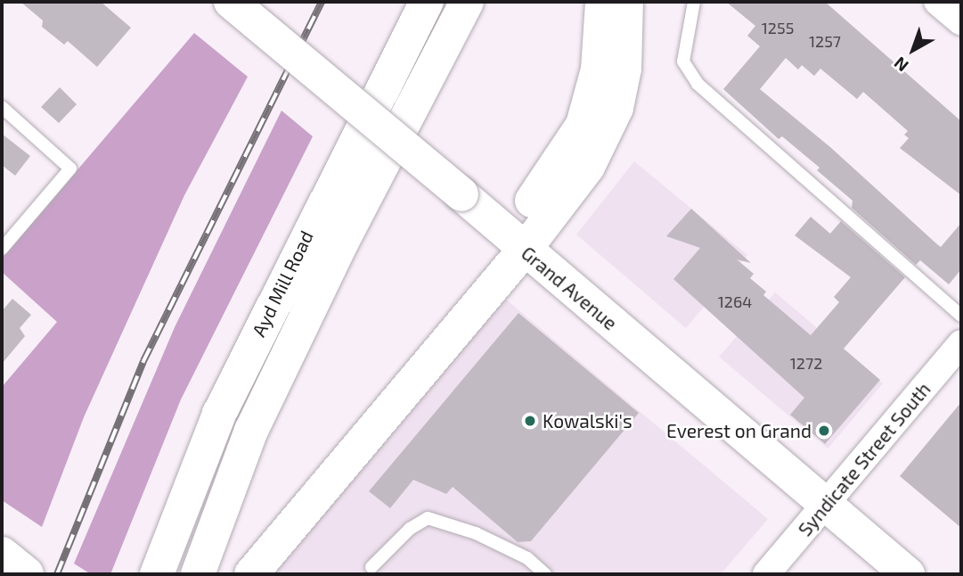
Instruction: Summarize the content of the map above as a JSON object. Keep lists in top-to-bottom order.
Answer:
{
  "streets": {
    "main road": ["Ayd Mill Road", "Grand Avenue"],
    "street": ["Syndicate Street South"]
  },
  "crossings": [
    ["Grand Avenue", "Syndicate Street South"]
  ],
  "places": ["Kowalski's", "Everest on Grand"],
  "house_numbers": [
    "1255",
    "1257",
    "1264",
    "1272"
  ],
  "north": "bottom left"
}
